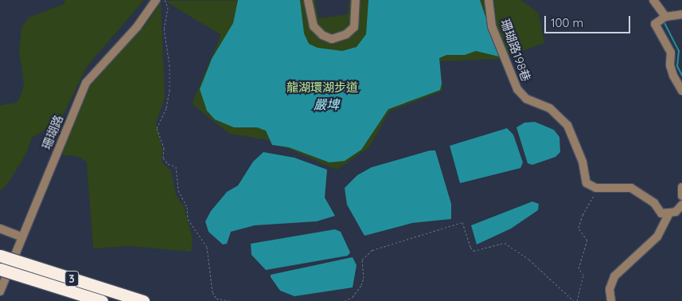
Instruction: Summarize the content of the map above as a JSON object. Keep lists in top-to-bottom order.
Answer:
{
  "streets": {
    "highway": ["3"],
    "street": ["珊瑚路198巷", "珊瑚路"]
  },
  "water": ["嚴埤"],
  "parks": ["龍湖環湖步道"],
  "scale_bar": "100 m"
}
